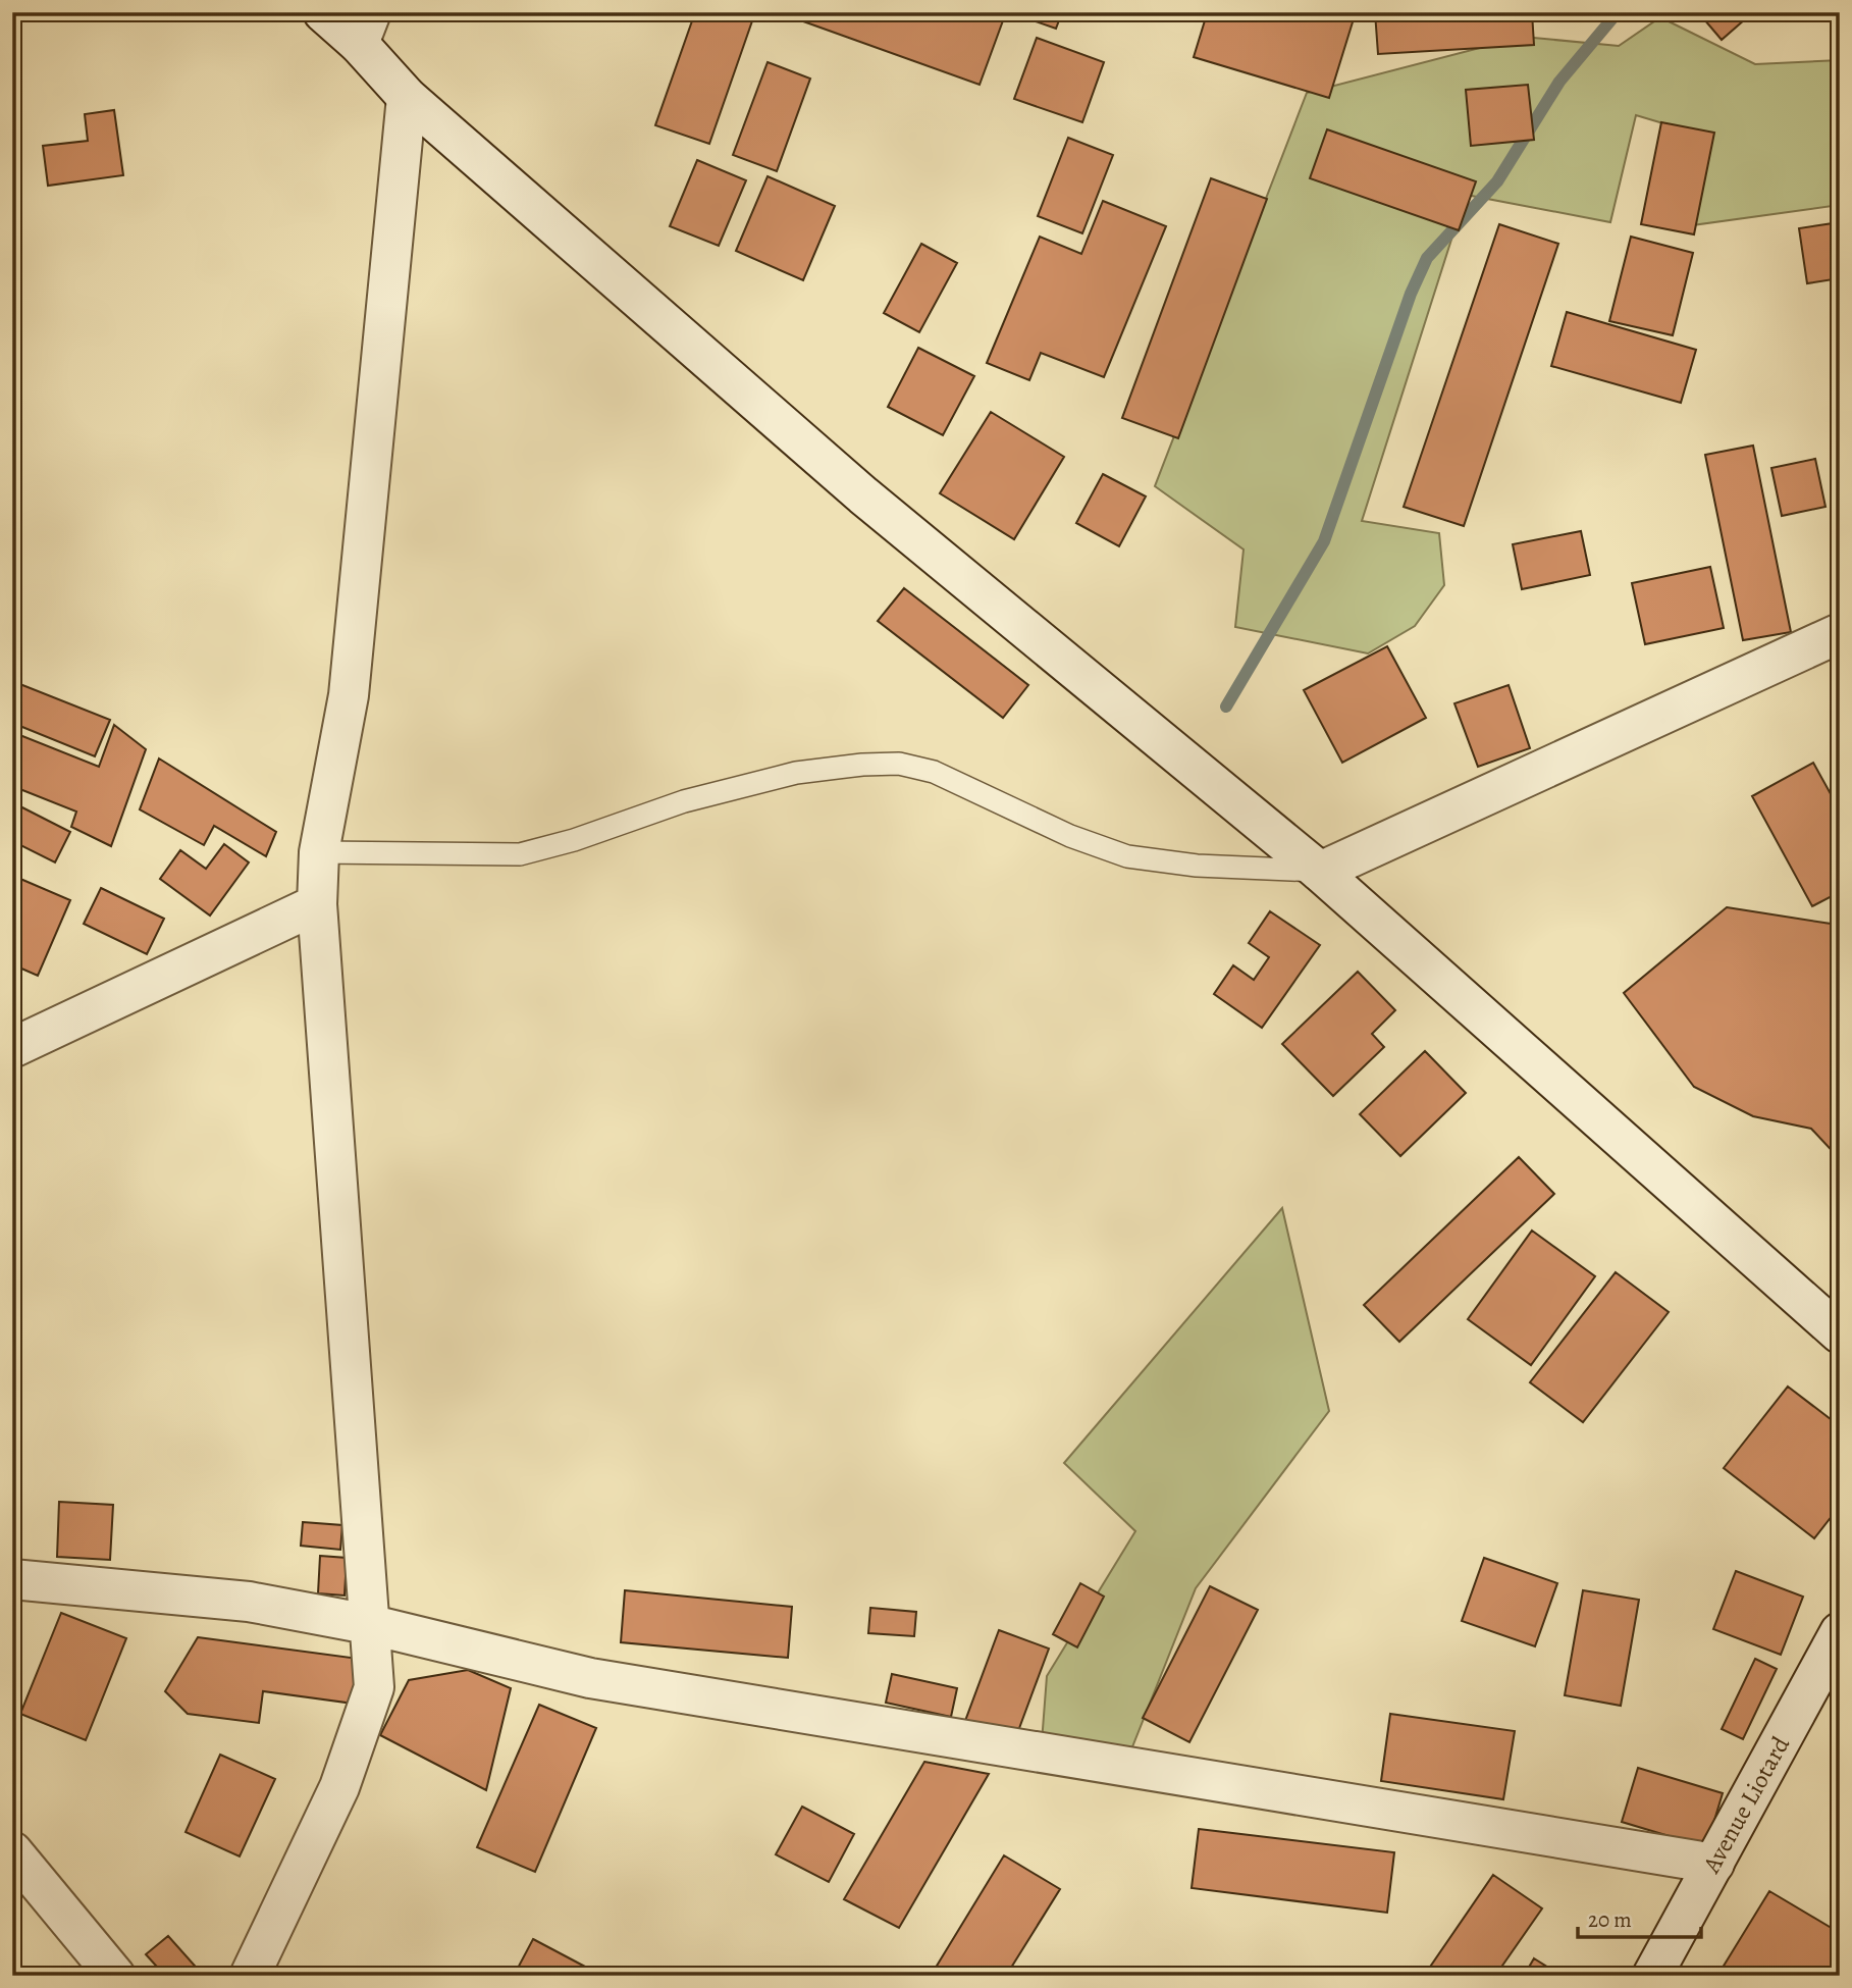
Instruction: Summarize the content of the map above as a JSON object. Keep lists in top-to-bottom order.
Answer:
{
  "streets": {
    "street": ["Avenue Liotard"]
  },
  "scale_bar": "20 m"
}
